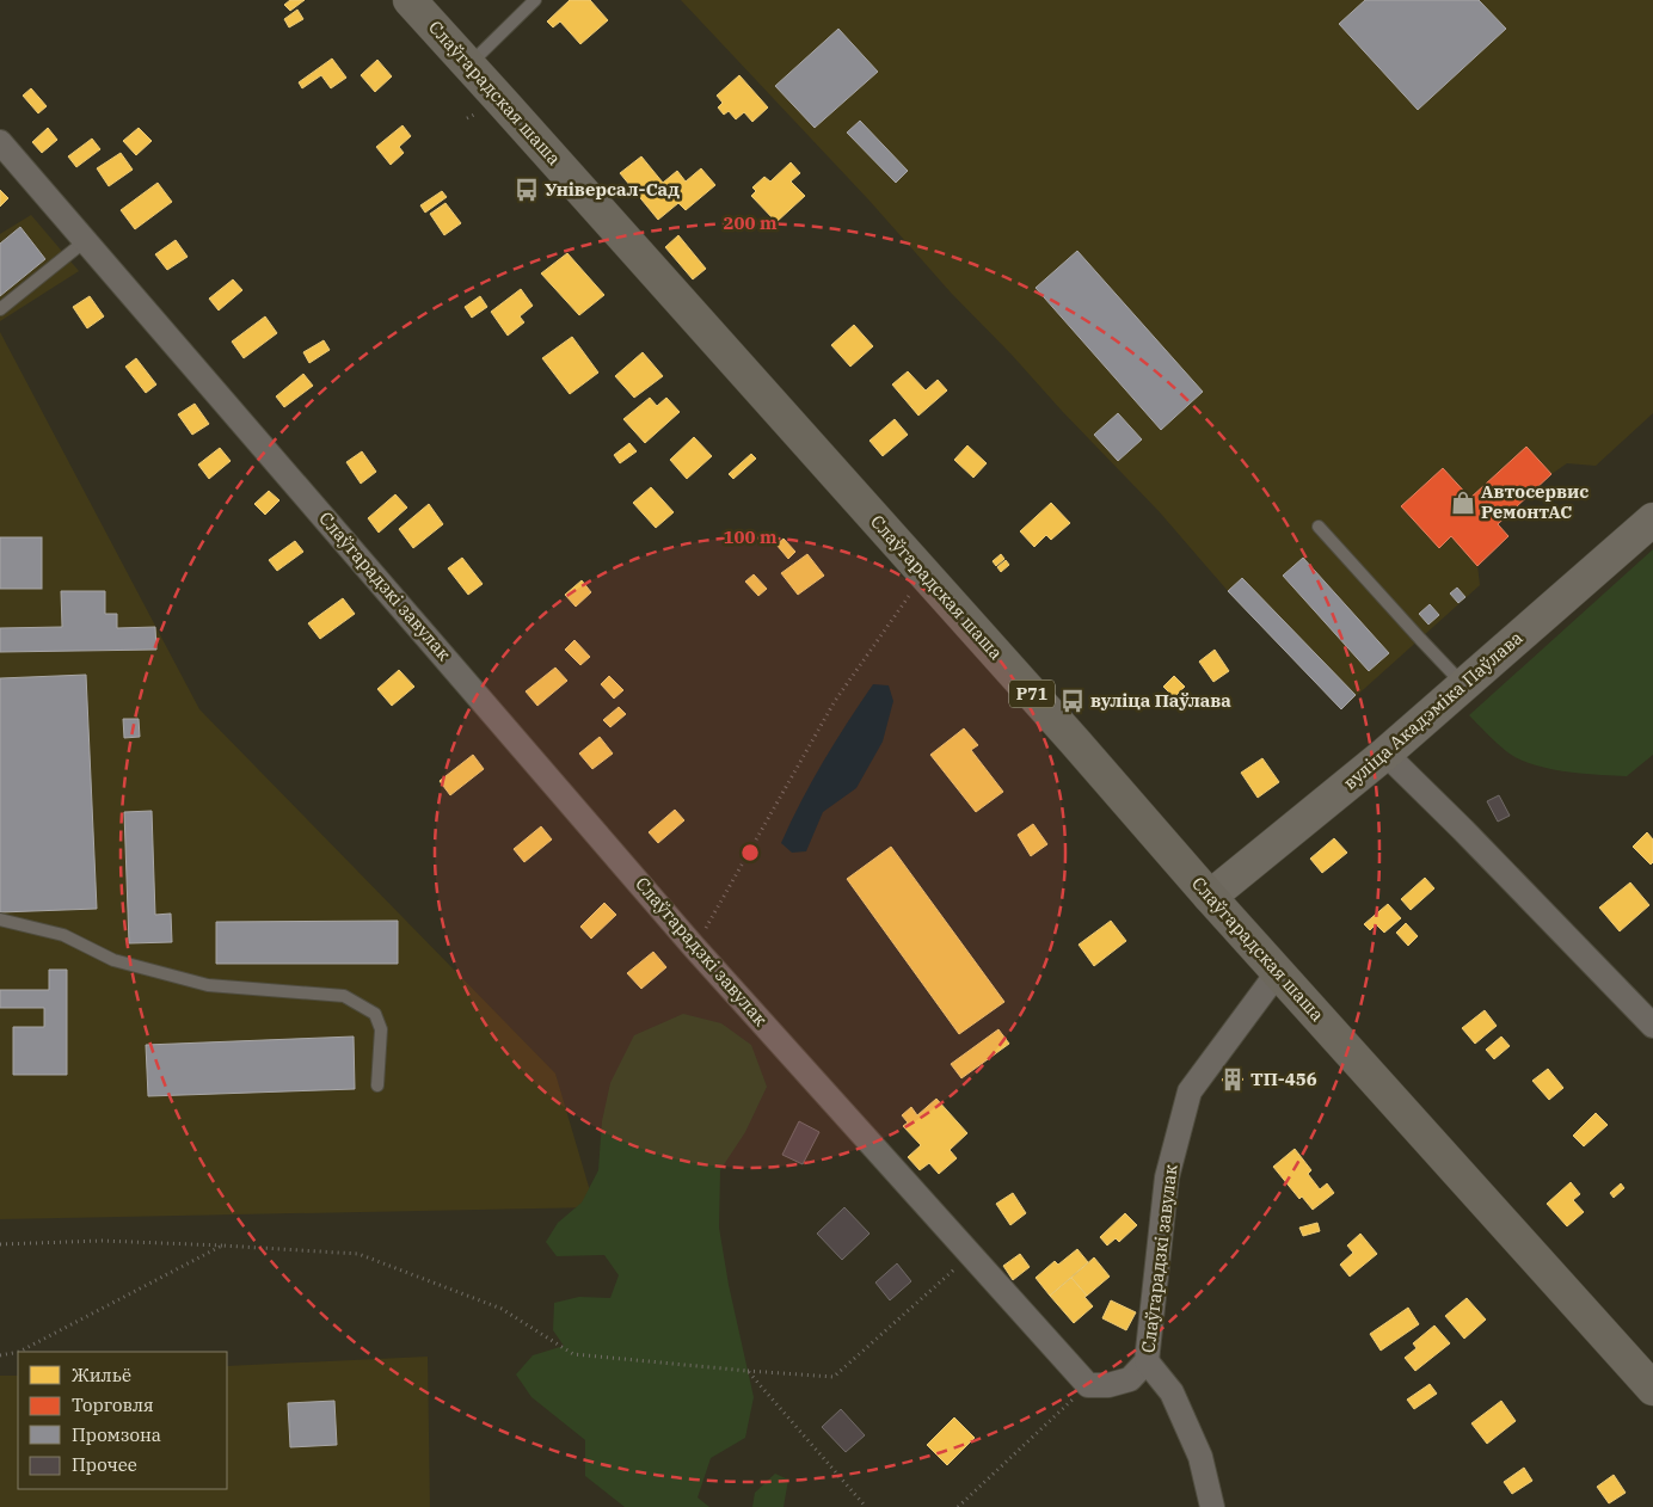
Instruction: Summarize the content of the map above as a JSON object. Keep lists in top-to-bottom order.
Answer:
{
  "streets": {
    "main road": ["Слаўгарадская шаша", "Р71", "вуліца Акадэміка Паўлава"],
    "street": ["Слаўгарадзкі завулак"]
  },
  "crossings": [
    ["Слаўгарадская шаша", "Слаўгарадзкі завулак"],
    ["Слаўгарадская шаша", "вуліца Акадэміка Паўлава"]
  ],
  "places": {
    "bus stop": ["Універсал-Сад", "вуліца Паўлава"],
    "shop": ["Автосервис РемонтАС"],
    "building": ["ТП-456"]
  },
  "legend": [
    "Жильё",
    "Торговля",
    "Промзона",
    "Прочее"
  ],
  "rings": ["200 m", "100 m"]
}
